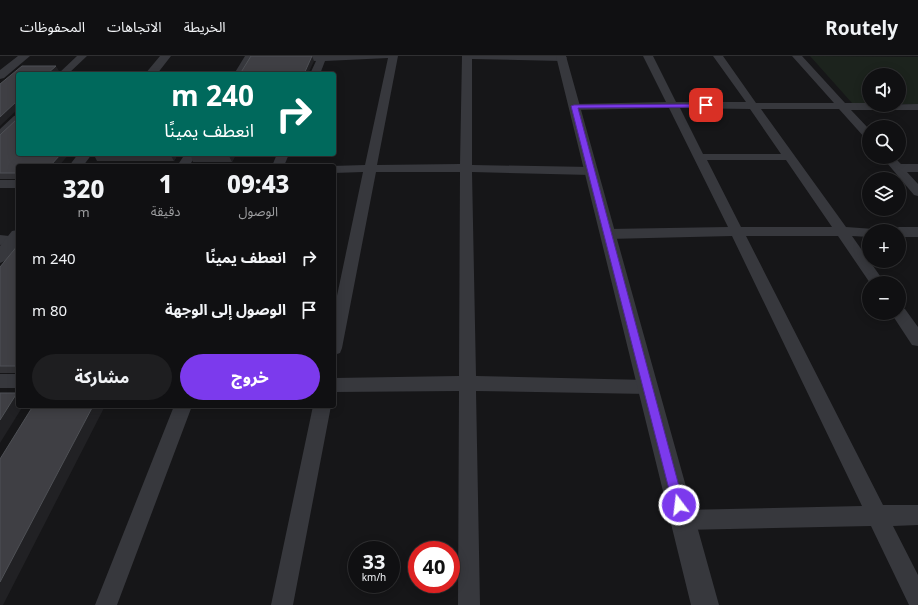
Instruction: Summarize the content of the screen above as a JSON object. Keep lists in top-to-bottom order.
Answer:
{
  "page": {
    "header": "Routely",
    "nav": ["الخريطة", "الاتجاهات", "المحفوظات"],
    "map_buttons": ["+", "−"],
    "turn": ["240 m", "انعطف يمينًا"],
    "eta": [
      "09:43",
      "الوصول",
      "1",
      "دقيقة",
      "320",
      "m"
    ],
    "list": [
      {
        "name": "انعطف يمينًا",
        "value": "240 m"
      },
      {
        "name": "الوصول إلى الوجهة",
        "value": "80 m"
      }
    ],
    "buttons": ["خروج", "مشاركة"],
    "speed": "33 km/h",
    "limit": "40"
  }
}
